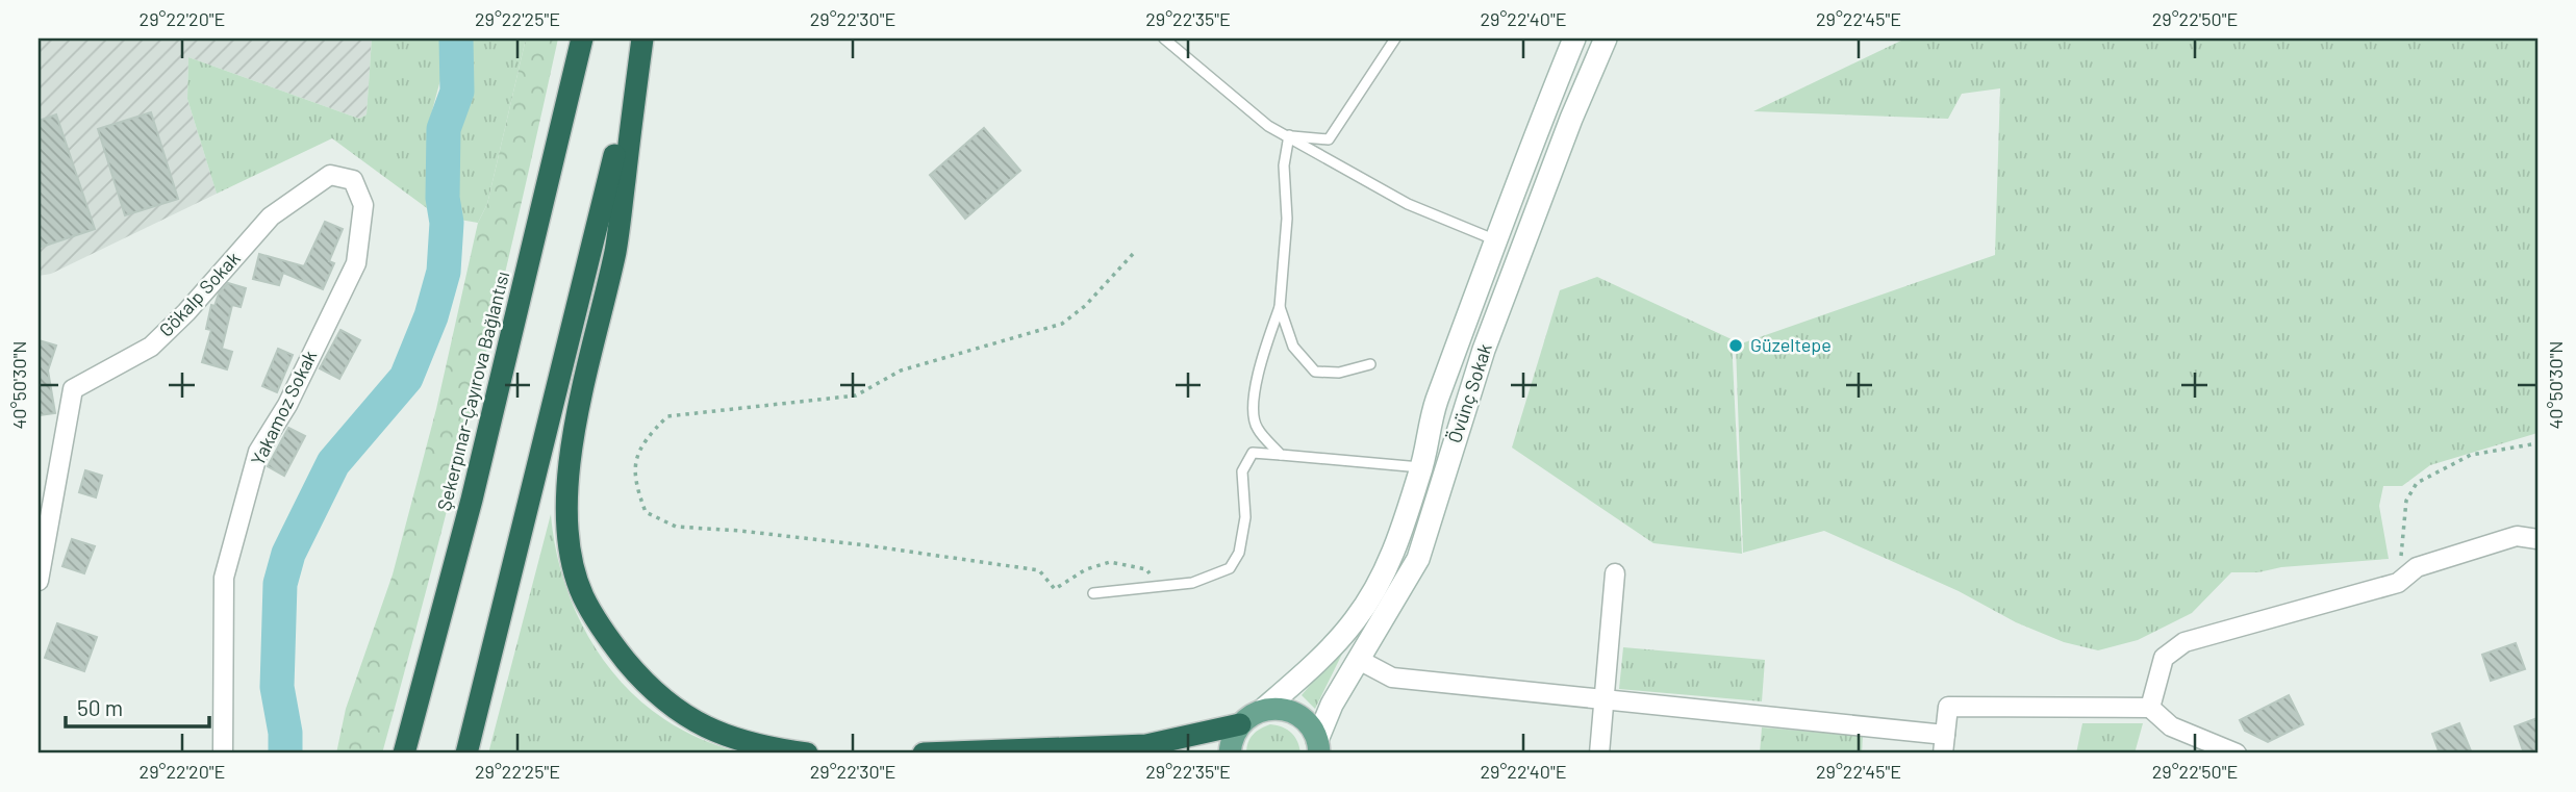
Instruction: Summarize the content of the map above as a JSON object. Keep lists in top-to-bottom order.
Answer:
{
  "streets": {
    "highway": ["Şekerpınar-Çayırova Bağlantısı"],
    "street": ["Gökalp Sokak", "Övünç Sokak", "Yakamoz Sokak"]
  },
  "crossings": [
    ["Gökalp Sokak", "Yakamoz Sokak"]
  ],
  "places": ["Güzeltepe"],
  "scale_bar": "50 m",
  "coordinates": [
    "29°22'20\"E",
    "29°22'25\"E",
    "29°22'30\"E",
    "29°22'35\"E",
    "29°22'40\"E",
    "29°22'45\"E",
    "29°22'50\"E",
    "40°50'30\"N"
  ]
}
